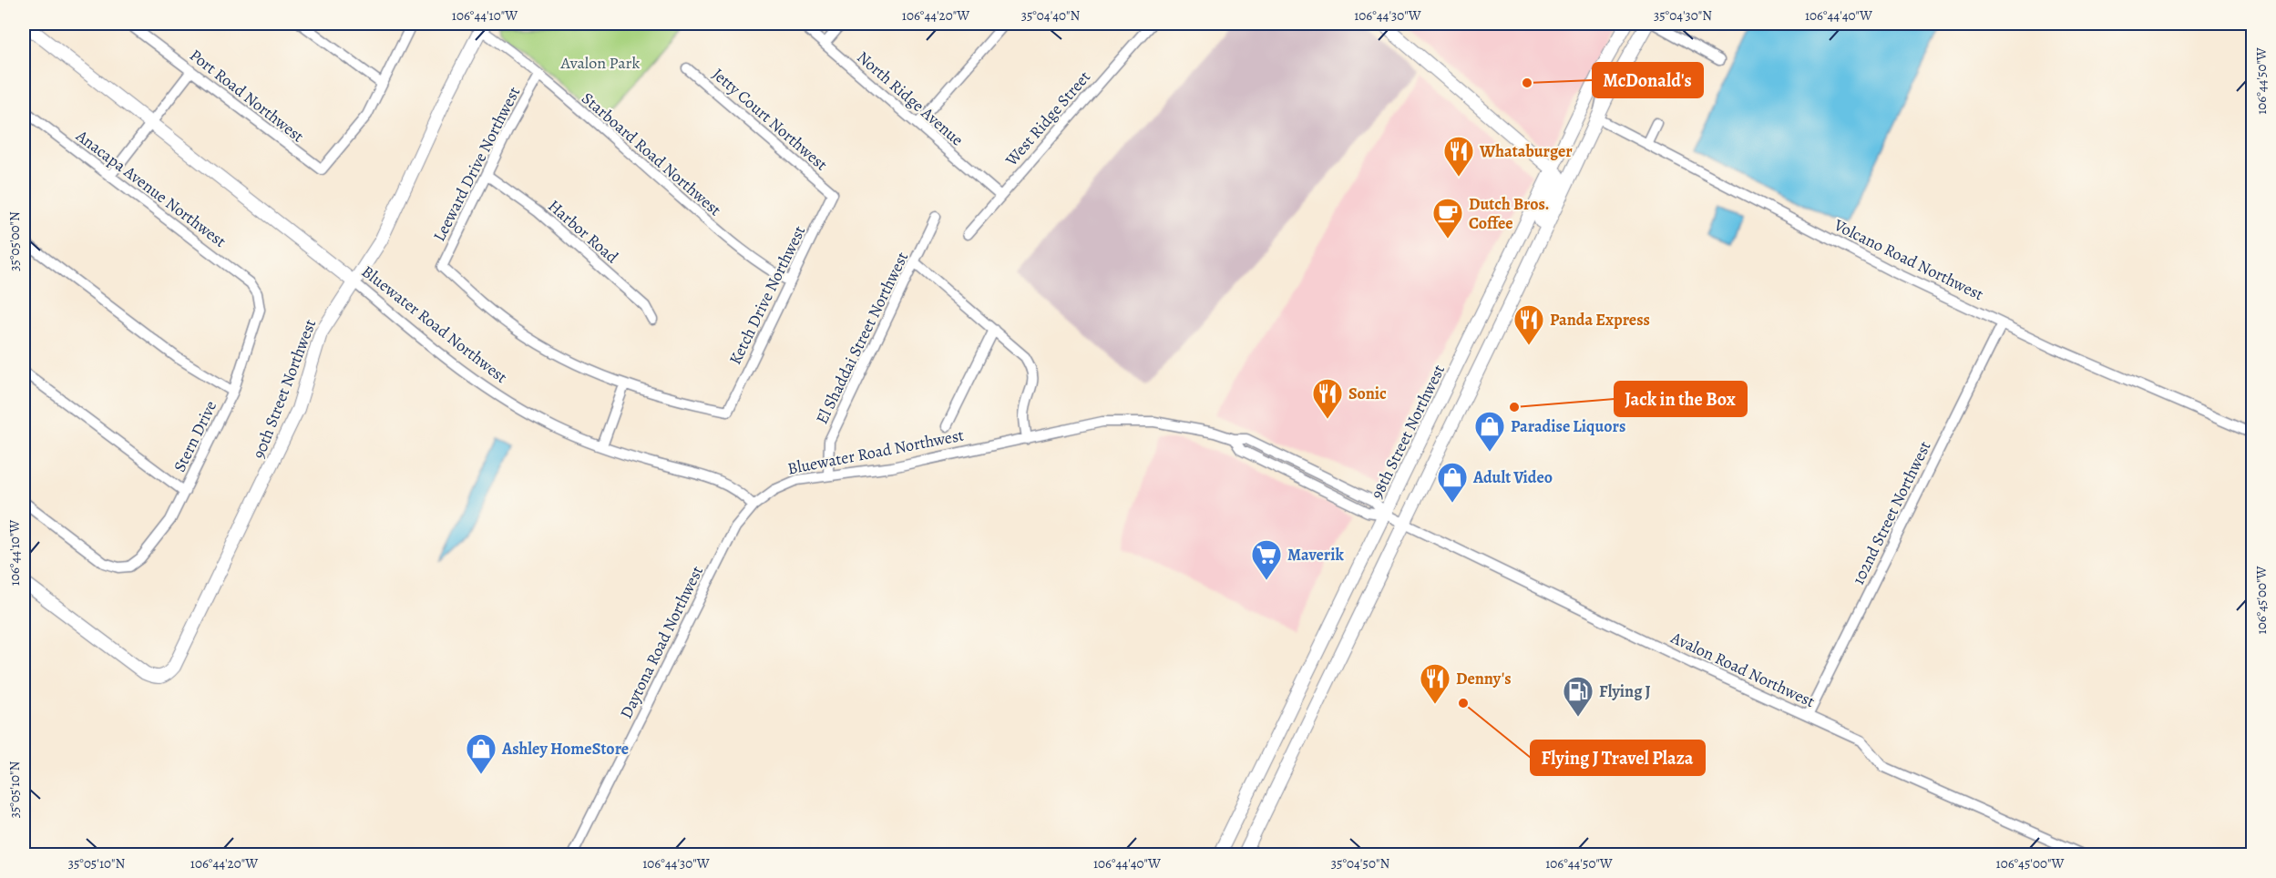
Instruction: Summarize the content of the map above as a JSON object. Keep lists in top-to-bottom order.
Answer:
{
  "streets": {
    "main road": ["Bluewater Road Northwest", "90th Street Northwest", "98th Street Northwest"],
    "street": [
      "Port Road Northwest",
      "North Ridge Avenue",
      "West Ridge Street",
      "Jetty Court Northwest",
      "Starboard Road Northwest",
      "Leeward Drive Northwest",
      "Anacapa Avenue Northwest",
      "Harbor Road",
      "Volcano Road Northwest",
      "Ketch Drive Northwest",
      "El Shaddai Street Northwest",
      "Stern Drive",
      "102nd Street Northwest",
      "Daytona Road Northwest",
      "Avalon Road Northwest"
    ]
  },
  "crossings": [
    ["North Ridge Avenue", "West Ridge Street"],
    ["Jetty Court Northwest", "Ketch Drive Northwest"],
    ["Starboard Road Northwest", "Leeward Drive Northwest"],
    ["Starboard Road Northwest", "Ketch Drive Northwest"],
    ["Starboard Road Northwest", "90th Street Northwest"],
    ["Leeward Drive Northwest", "Harbor Road"],
    ["Leeward Drive Northwest", "Ketch Drive Northwest"],
    ["Anacapa Avenue Northwest", "Stern Drive"],
    ["Volcano Road Northwest", "102nd Street Northwest"],
    ["Bluewater Road Northwest", "El Shaddai Street Northwest"],
    ["Bluewater Road Northwest", "90th Street Northwest"],
    ["Bluewater Road Northwest", "98th Street Northwest"],
    ["Bluewater Road Northwest", "Daytona Road Northwest"],
    ["Bluewater Road Northwest", "Avalon Road Northwest"],
    ["98th Street Northwest", "Avalon Road Northwest"],
    ["102nd Street Northwest", "Avalon Road Northwest"]
  ],
  "parks": ["Avalon Park"],
  "places": {
    "other": ["McDonald's", "Jack in the Box", "Flying J Travel Plaza"],
    "restaurant": [
      "Whataburger",
      "Panda Express",
      "Sonic",
      "Denny's"
    ],
    "cafe": ["Dutch Bros. Coffee"],
    "shop": ["Paradise Liquors", "Adult Video", "Ashley HomeStore"],
    "supermarket": ["Maverik"],
    "fuel station": ["Flying J"]
  },
  "coordinates": [
    "106°44'10\"W",
    "106°44'20\"W",
    "35°04'40\"N",
    "106°44'30\"W",
    "35°04'30\"N",
    "106°44'40\"W",
    "106°44'50\"W",
    "35°05'00\"N",
    "106°45'00\"W",
    "35°05'10\"N",
    "35°04'50\"N"
  ]
}
